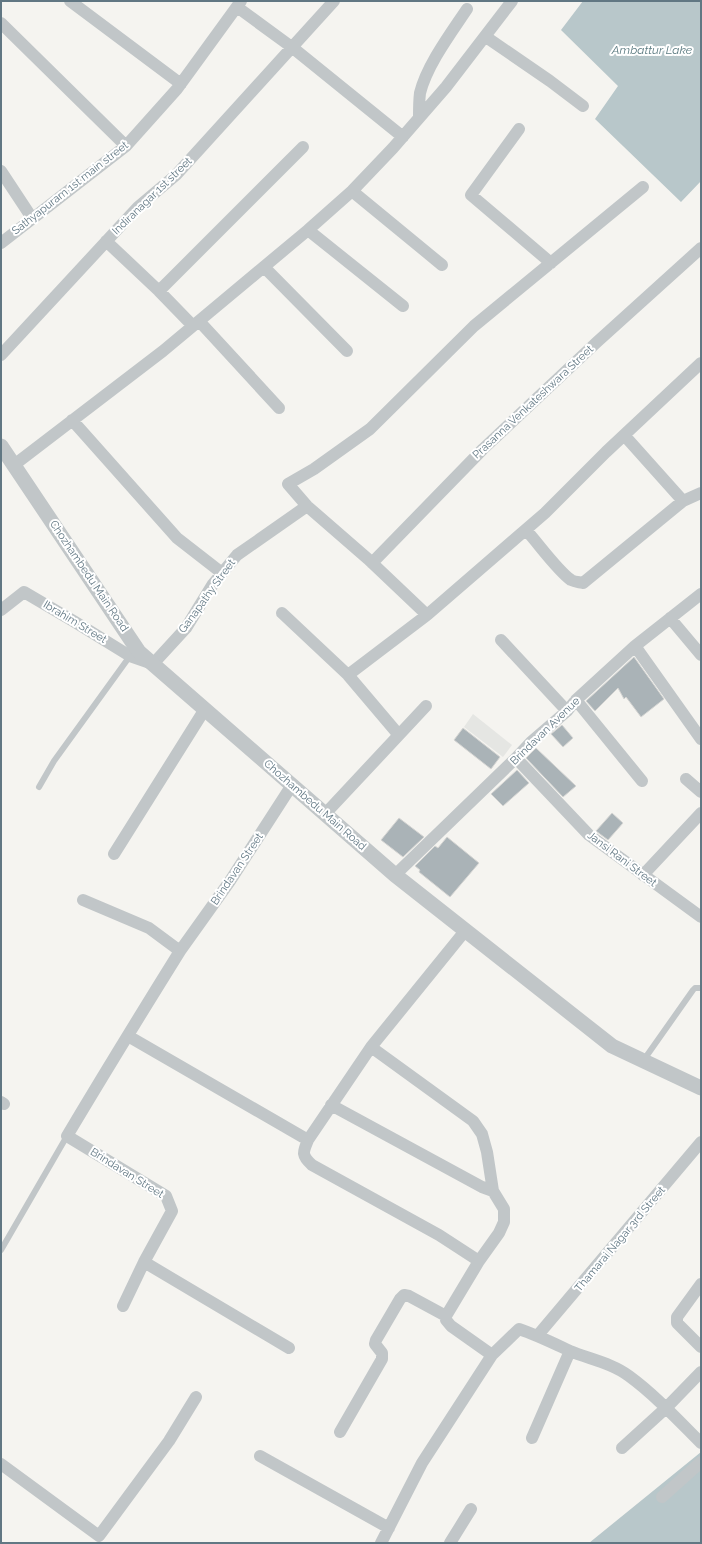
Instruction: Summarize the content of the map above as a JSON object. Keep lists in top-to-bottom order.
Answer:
{
  "streets": {
    "street": [
      "Sathyapuram 1st main street",
      "Indiranagar 1st street",
      "Prasanna Venkateshwara Street",
      "Chozhambedu Main Road",
      "Ganapathy Street",
      "Ibrahim Street",
      "Brindavan Avenue",
      "Jansi Rani Street",
      "Brindavan Street",
      "Thamarai Nagar 3rd Street"
    ]
  },
  "crossings": [
    ["Chozhambedu Main Road", "Ganapathy Street"],
    ["Chozhambedu Main Road", "Ibrahim Street"],
    ["Chozhambedu Main Road", "Brindavan Avenue"],
    ["Chozhambedu Main Road", "Brindavan Street"],
    ["Ganapathy Street", "Ibrahim Street"],
    ["Brindavan Avenue", "Jansi Rani Street"]
  ],
  "water": ["Ambattur Lake"]
}
